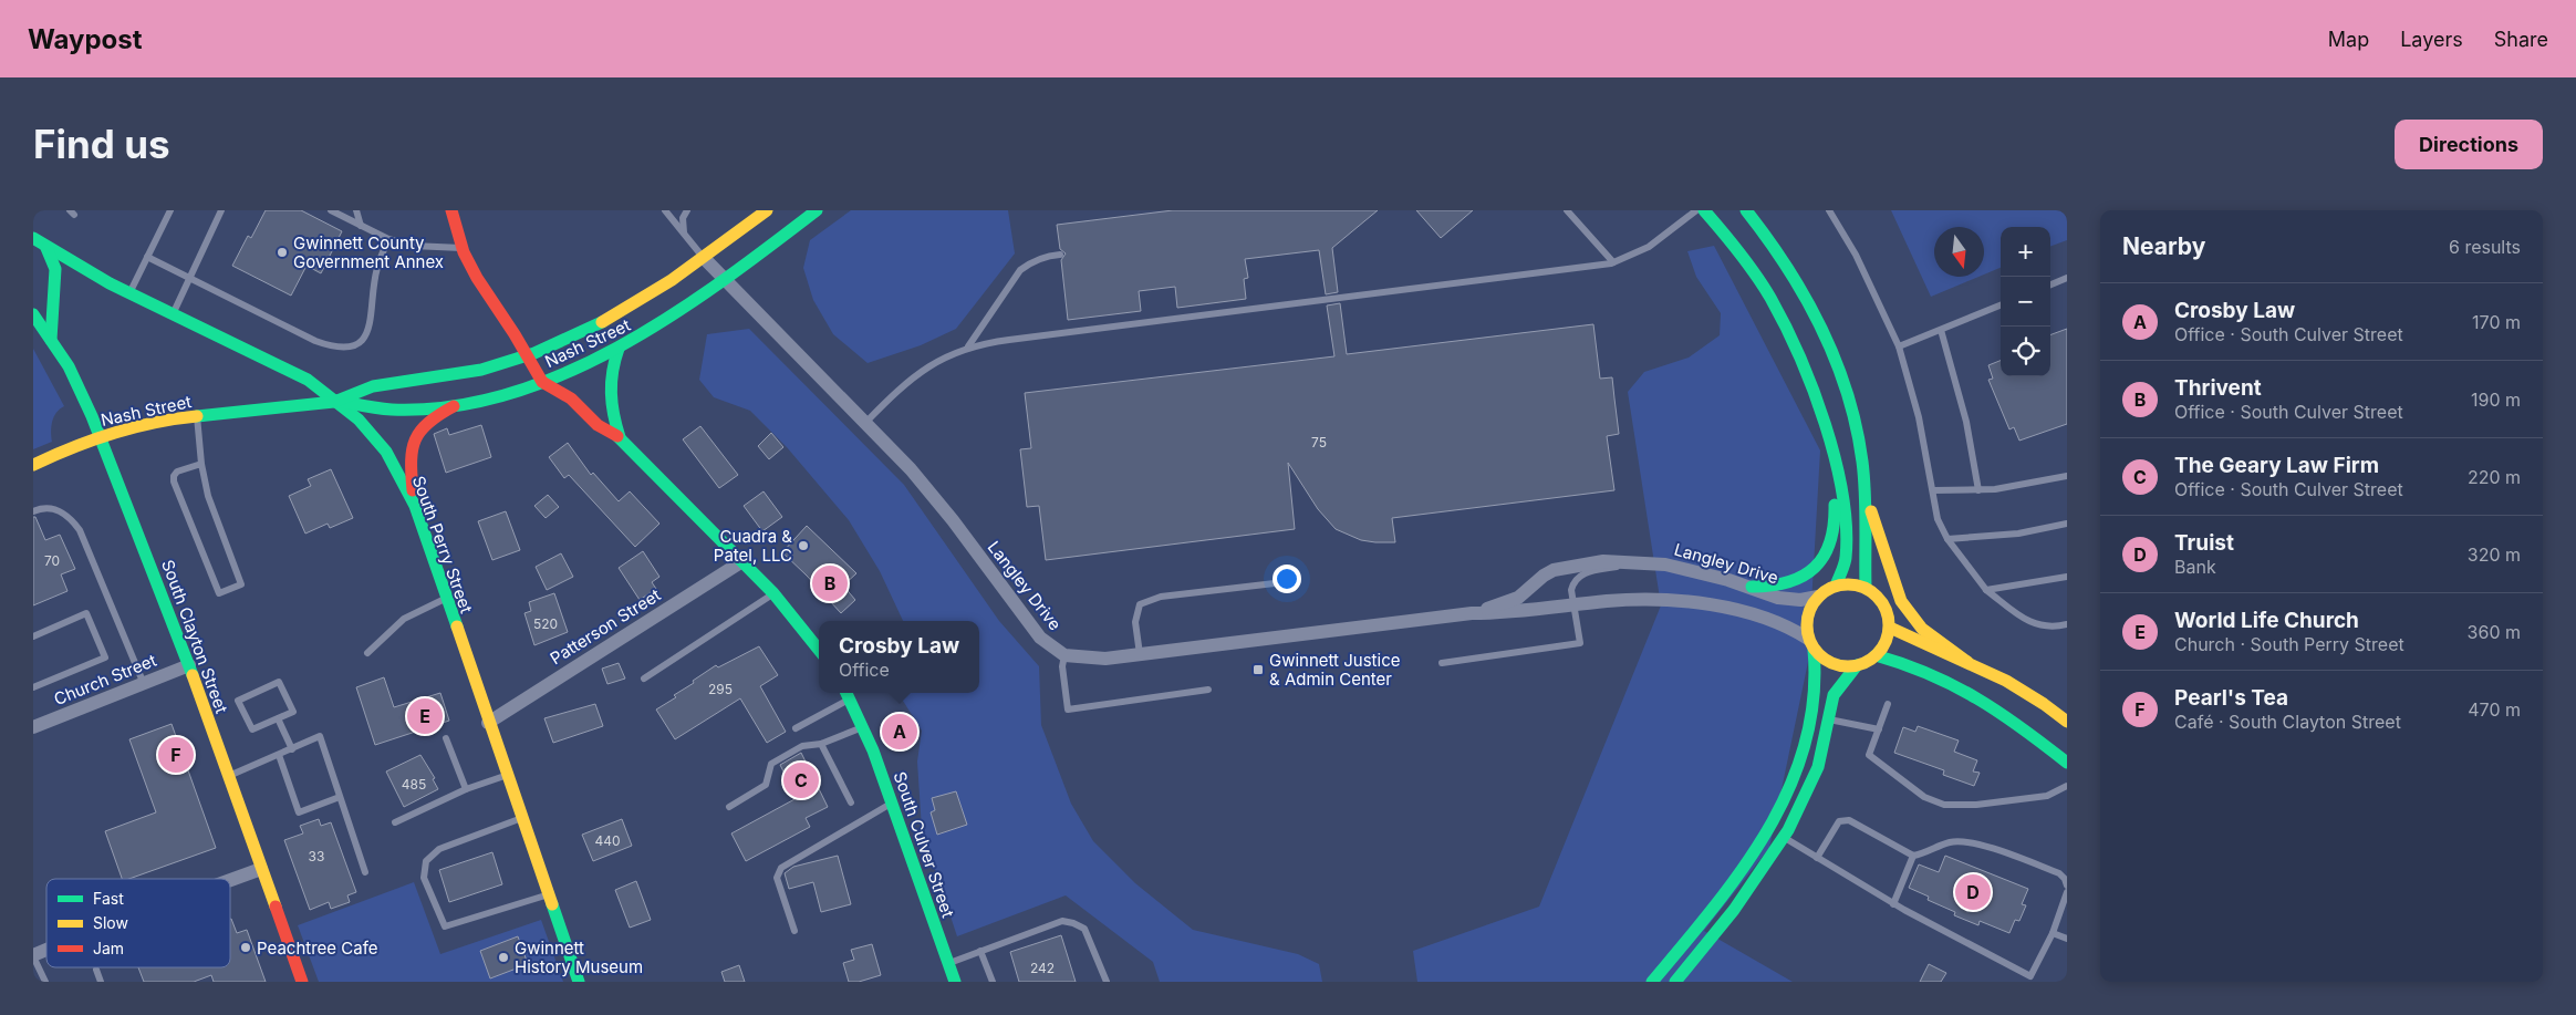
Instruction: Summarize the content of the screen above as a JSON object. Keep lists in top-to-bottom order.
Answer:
{
  "streets": {
    "street": [
      "Nash Street",
      "South Perry Street",
      "Langley Drive",
      "Patterson Street",
      "South Clayton Street",
      "Church Street",
      "South Culver Street"
    ]
  },
  "crossings": [
    ["Nash Street", "South Perry Street"],
    ["Nash Street", "Langley Drive"],
    ["Nash Street", "South Clayton Street"],
    ["South Perry Street", "Patterson Street"],
    ["South Clayton Street", "Church Street"]
  ],
  "places": {
    "other": [
      "Gwinnett County Government Annex",
      "Cuadra & Patel, LLC",
      "Peachtree Cafe",
      "Gwinnett History Museum"
    ],
    "transit": ["Gwinnett Justice & Admin Center"]
  },
  "house_numbers": [
    "75",
    "70",
    "520",
    "295",
    "485",
    "440",
    "33",
    "242"
  ],
  "legend": ["Fast", "Slow", "Jam"],
  "north": "bottom",
  "page": {
    "header": "Waypost",
    "nav": ["Map", "Layers", "Share"],
    "buttons": "Directions",
    "title": "Find us",
    "heading": ["Nearby", "6 results"],
    "map_buttons": ["+", "−"],
    "list": [
      {
        "mark": "A",
        "name": "Crosby Law",
        "note": "Office · South Culver Street",
        "value": "170 m"
      },
      {
        "mark": "B",
        "name": "Thrivent",
        "note": "Office · South Culver Street",
        "value": "190 m"
      },
      {
        "mark": "C",
        "name": "The Geary Law Firm",
        "note": "Office · South Culver Street",
        "value": "220 m"
      },
      {
        "mark": "D",
        "name": "Truist",
        "note": "Bank",
        "value": "320 m"
      },
      {
        "mark": "E",
        "name": "World Life Church",
        "note": "Church · South Perry Street",
        "value": "360 m"
      },
      {
        "mark": "F",
        "name": "Pearl's Tea",
        "note": "Café · South Clayton Street",
        "value": "470 m"
      }
    ],
    "pins": [
      "B",
      "E",
      "A",
      "F",
      "C",
      "D"
    ],
    "popup": ["Crosby Law", "Office"]
  }
}
